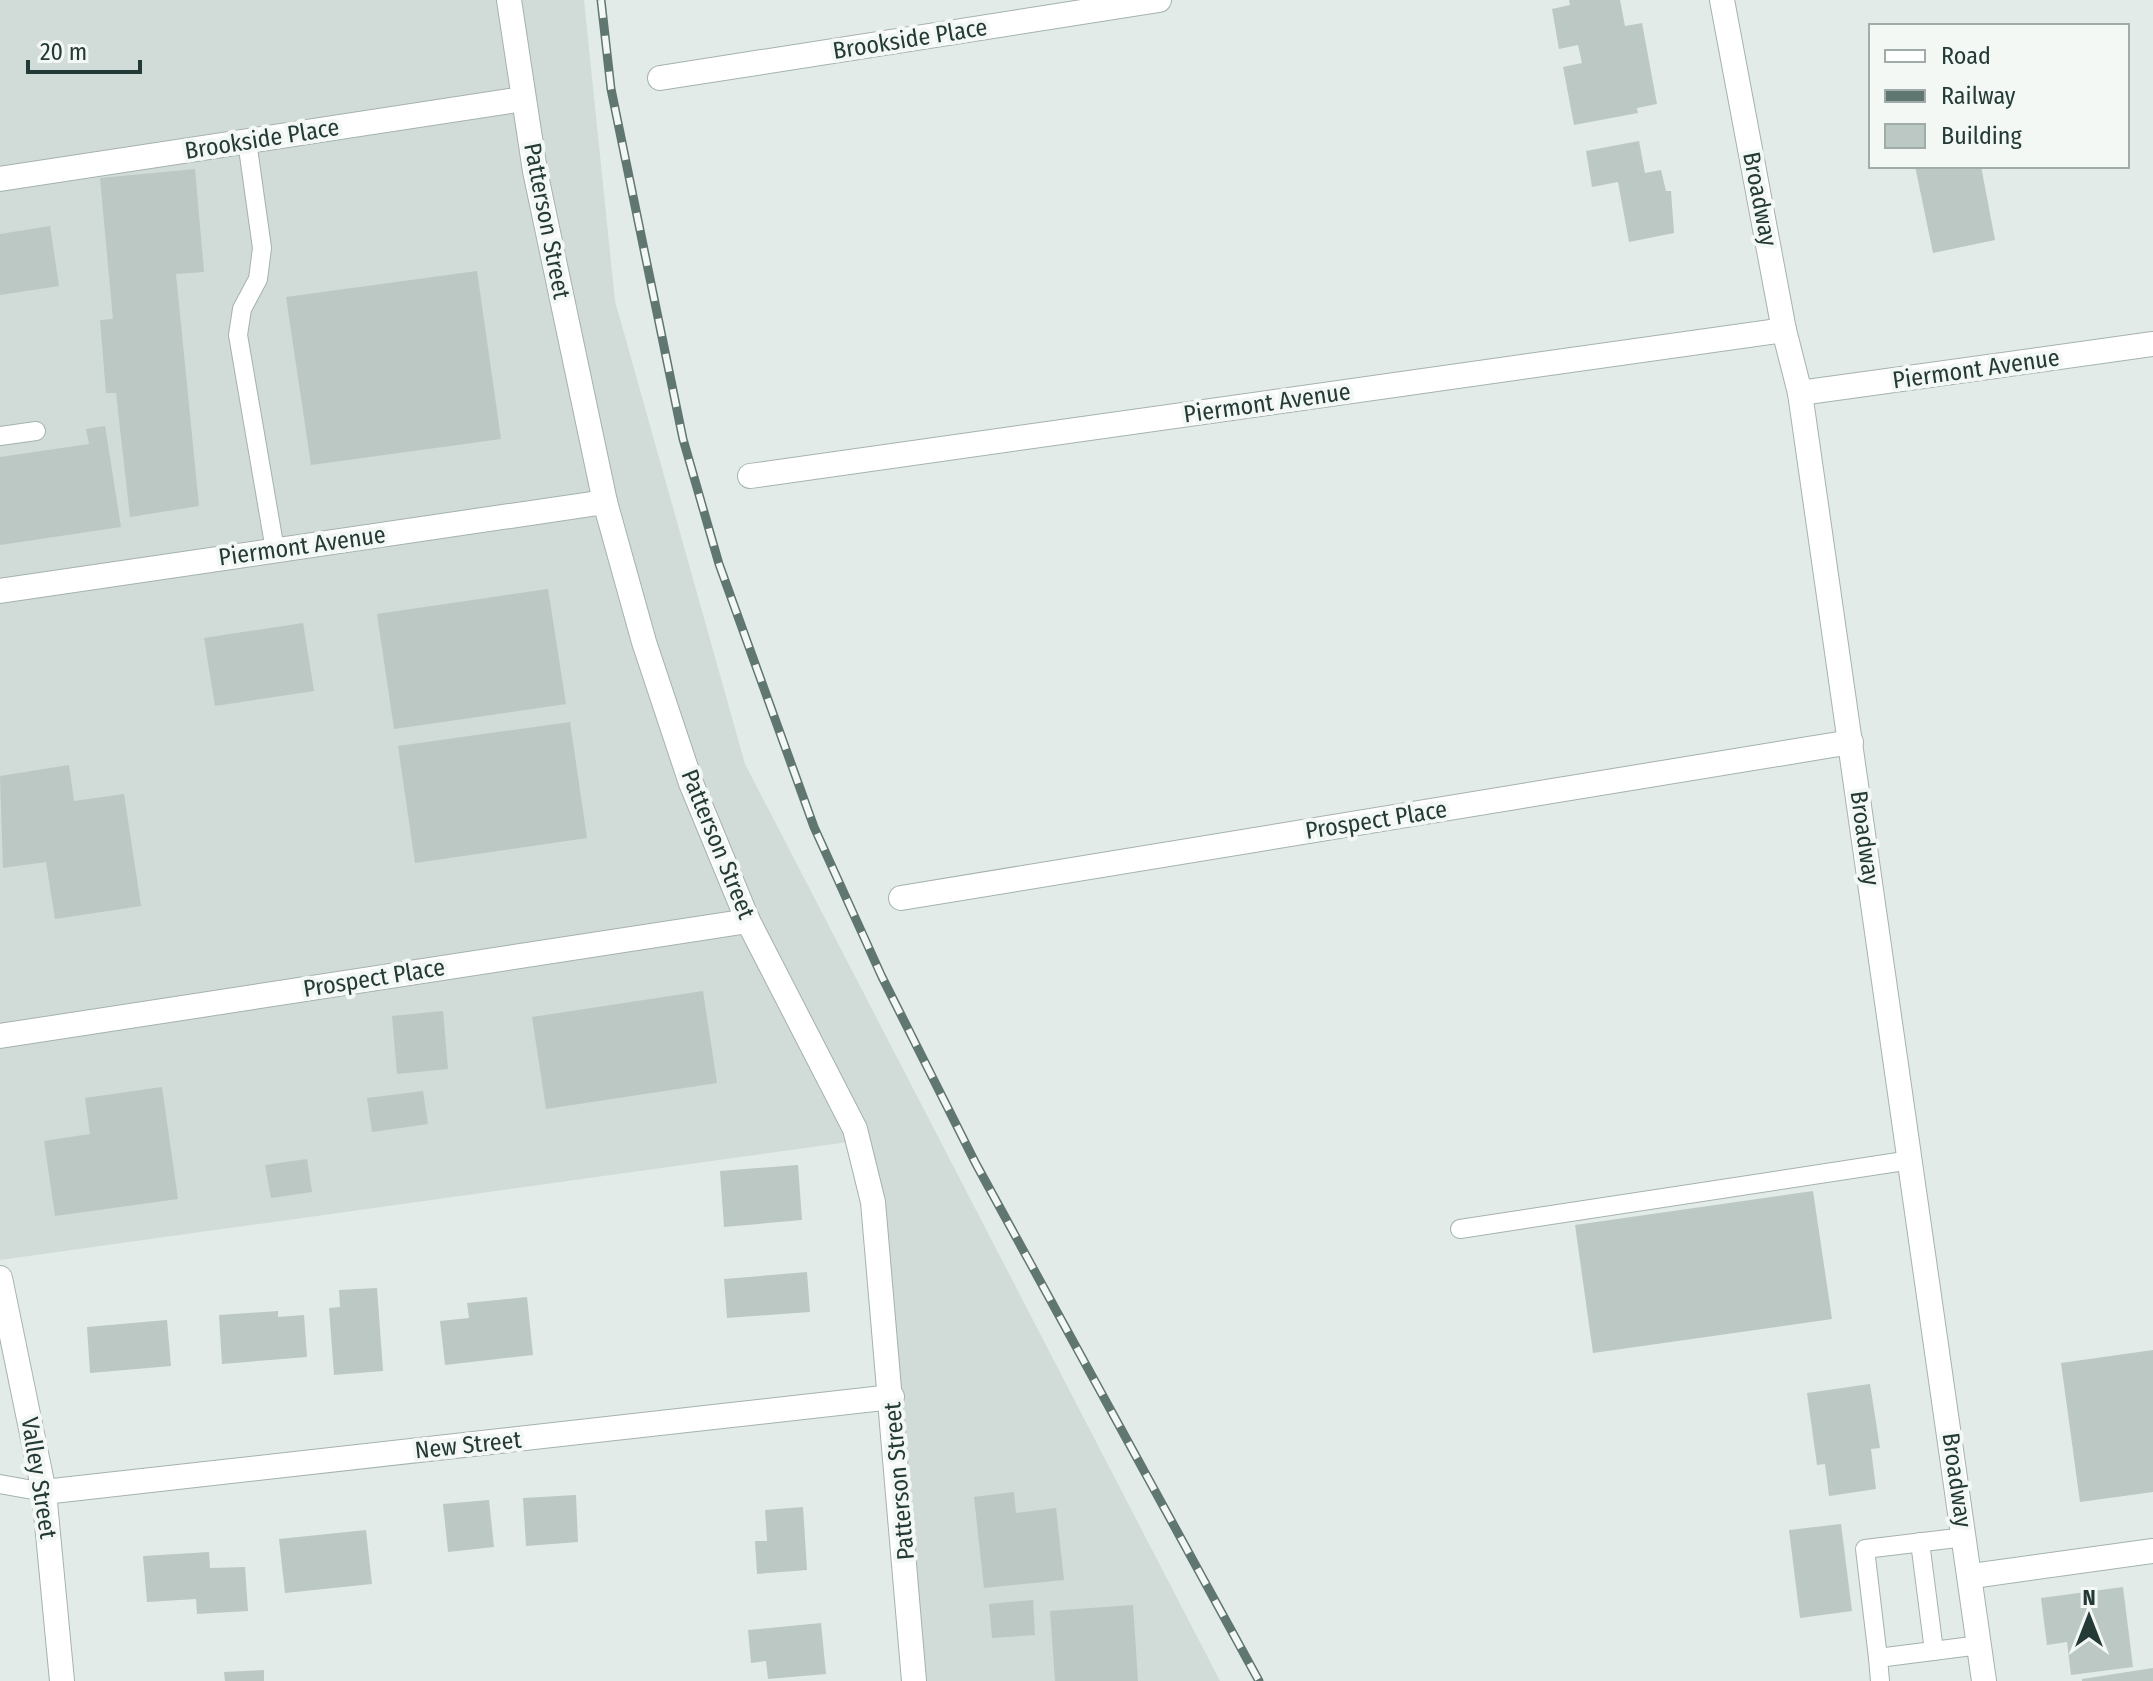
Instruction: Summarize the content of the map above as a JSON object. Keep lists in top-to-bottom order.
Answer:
{
  "streets": {
    "street": [
      "Brookside Place",
      "Broadway",
      "Patterson Street",
      "Piermont Avenue",
      "Prospect Place",
      "New Street",
      "Valley Street"
    ]
  },
  "crossings": [
    ["Brookside Place", "Patterson Street"],
    ["Broadway", "Piermont Avenue"],
    ["Broadway", "Prospect Place"],
    ["Patterson Street", "Piermont Avenue"],
    ["Patterson Street", "Prospect Place"],
    ["Patterson Street", "New Street"],
    ["New Street", "Valley Street"]
  ],
  "legend": ["Road", "Railway", "Building"],
  "scale_bar": "20 m",
  "north": "top"
}
